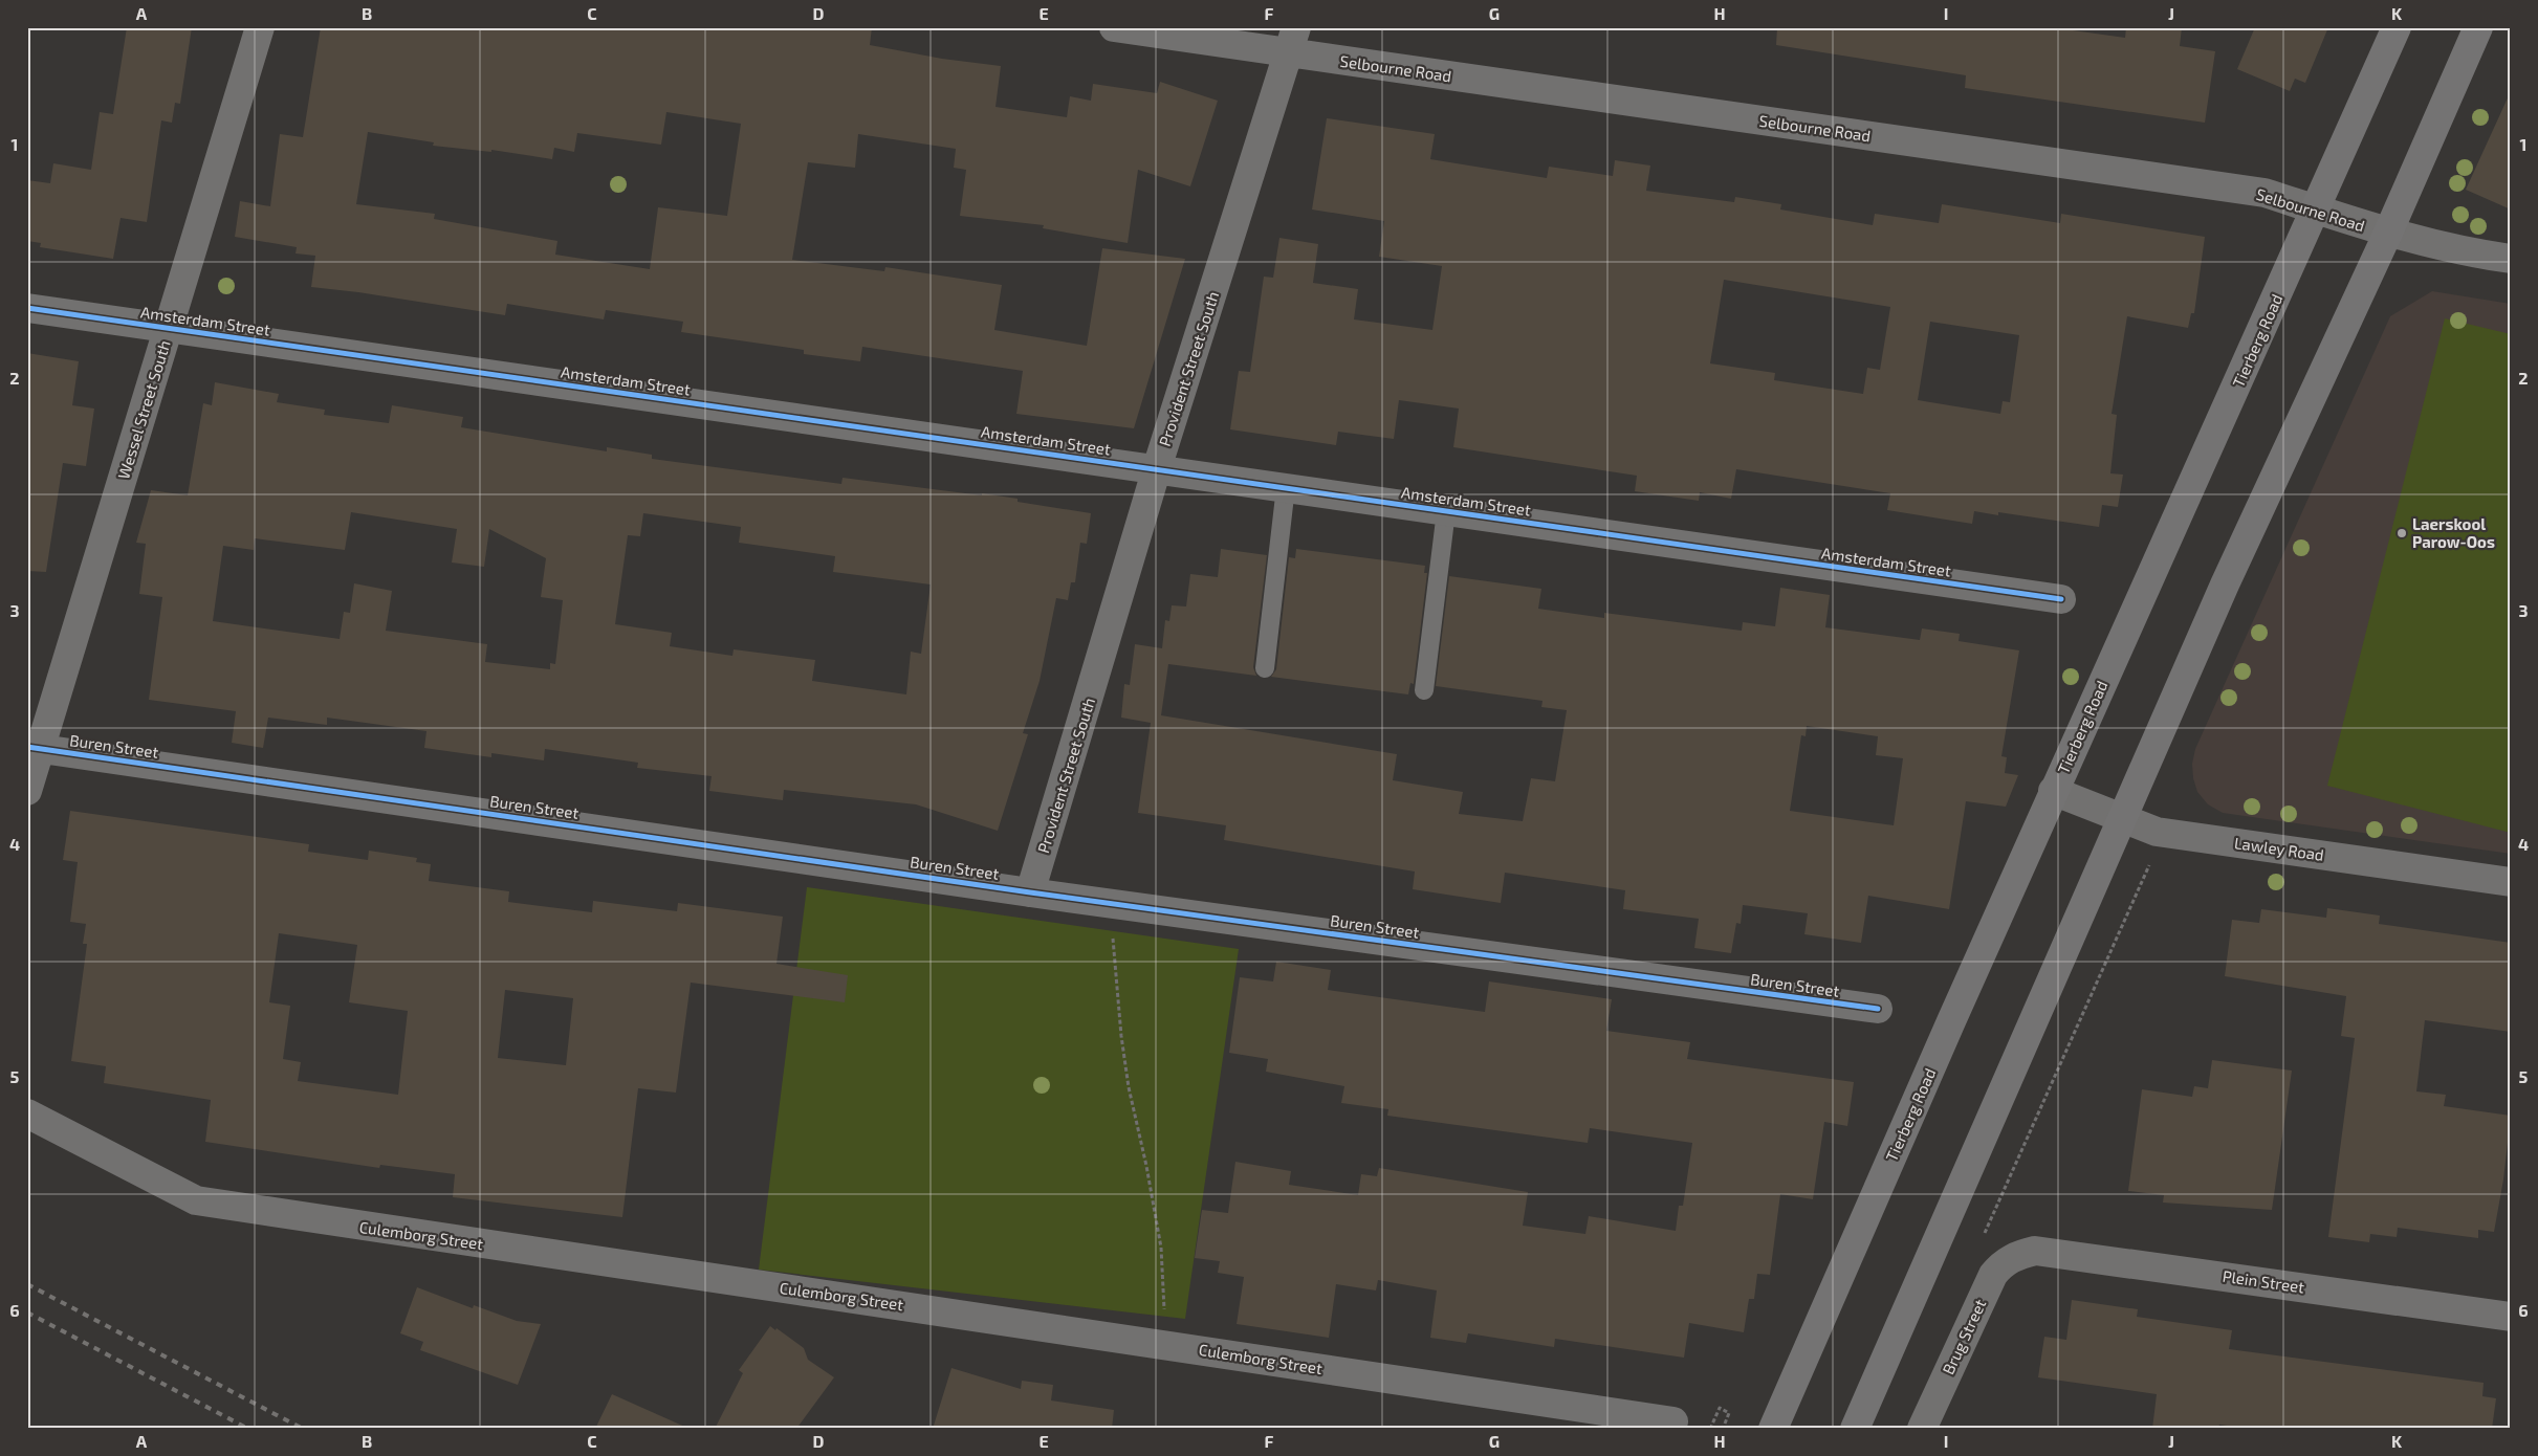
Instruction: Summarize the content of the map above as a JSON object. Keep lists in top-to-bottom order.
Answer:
{
  "streets": {
    "main road": ["Tierberg Road"],
    "street": [
      "Selbourne Road",
      "Amsterdam Street",
      "Provident Street South",
      "Wessel Street South",
      "Buren Street",
      "Lawley Road",
      "Culemborg Street",
      "Plein Street",
      "Brug Street"
    ]
  },
  "crossings": [
    ["Selbourne Road", "Tierberg Road"],
    ["Selbourne Road", "Provident Street South"],
    ["Amsterdam Street", "Provident Street South"],
    ["Amsterdam Street", "Wessel Street South"],
    ["Tierberg Road", "Lawley Road"],
    ["Provident Street South", "Buren Street"],
    ["Wessel Street South", "Buren Street"],
    ["Plein Street", "Brug Street"]
  ],
  "places": ["Laerskool Parow-Oos"],
  "grid": {
    "columns": [
      "A",
      "B",
      "C",
      "D",
      "E",
      "F",
      "G",
      "H",
      "I",
      "J",
      "K"
    ],
    "rows": [
      "1",
      "2",
      "3",
      "4",
      "5",
      "6"
    ]
  }
}
